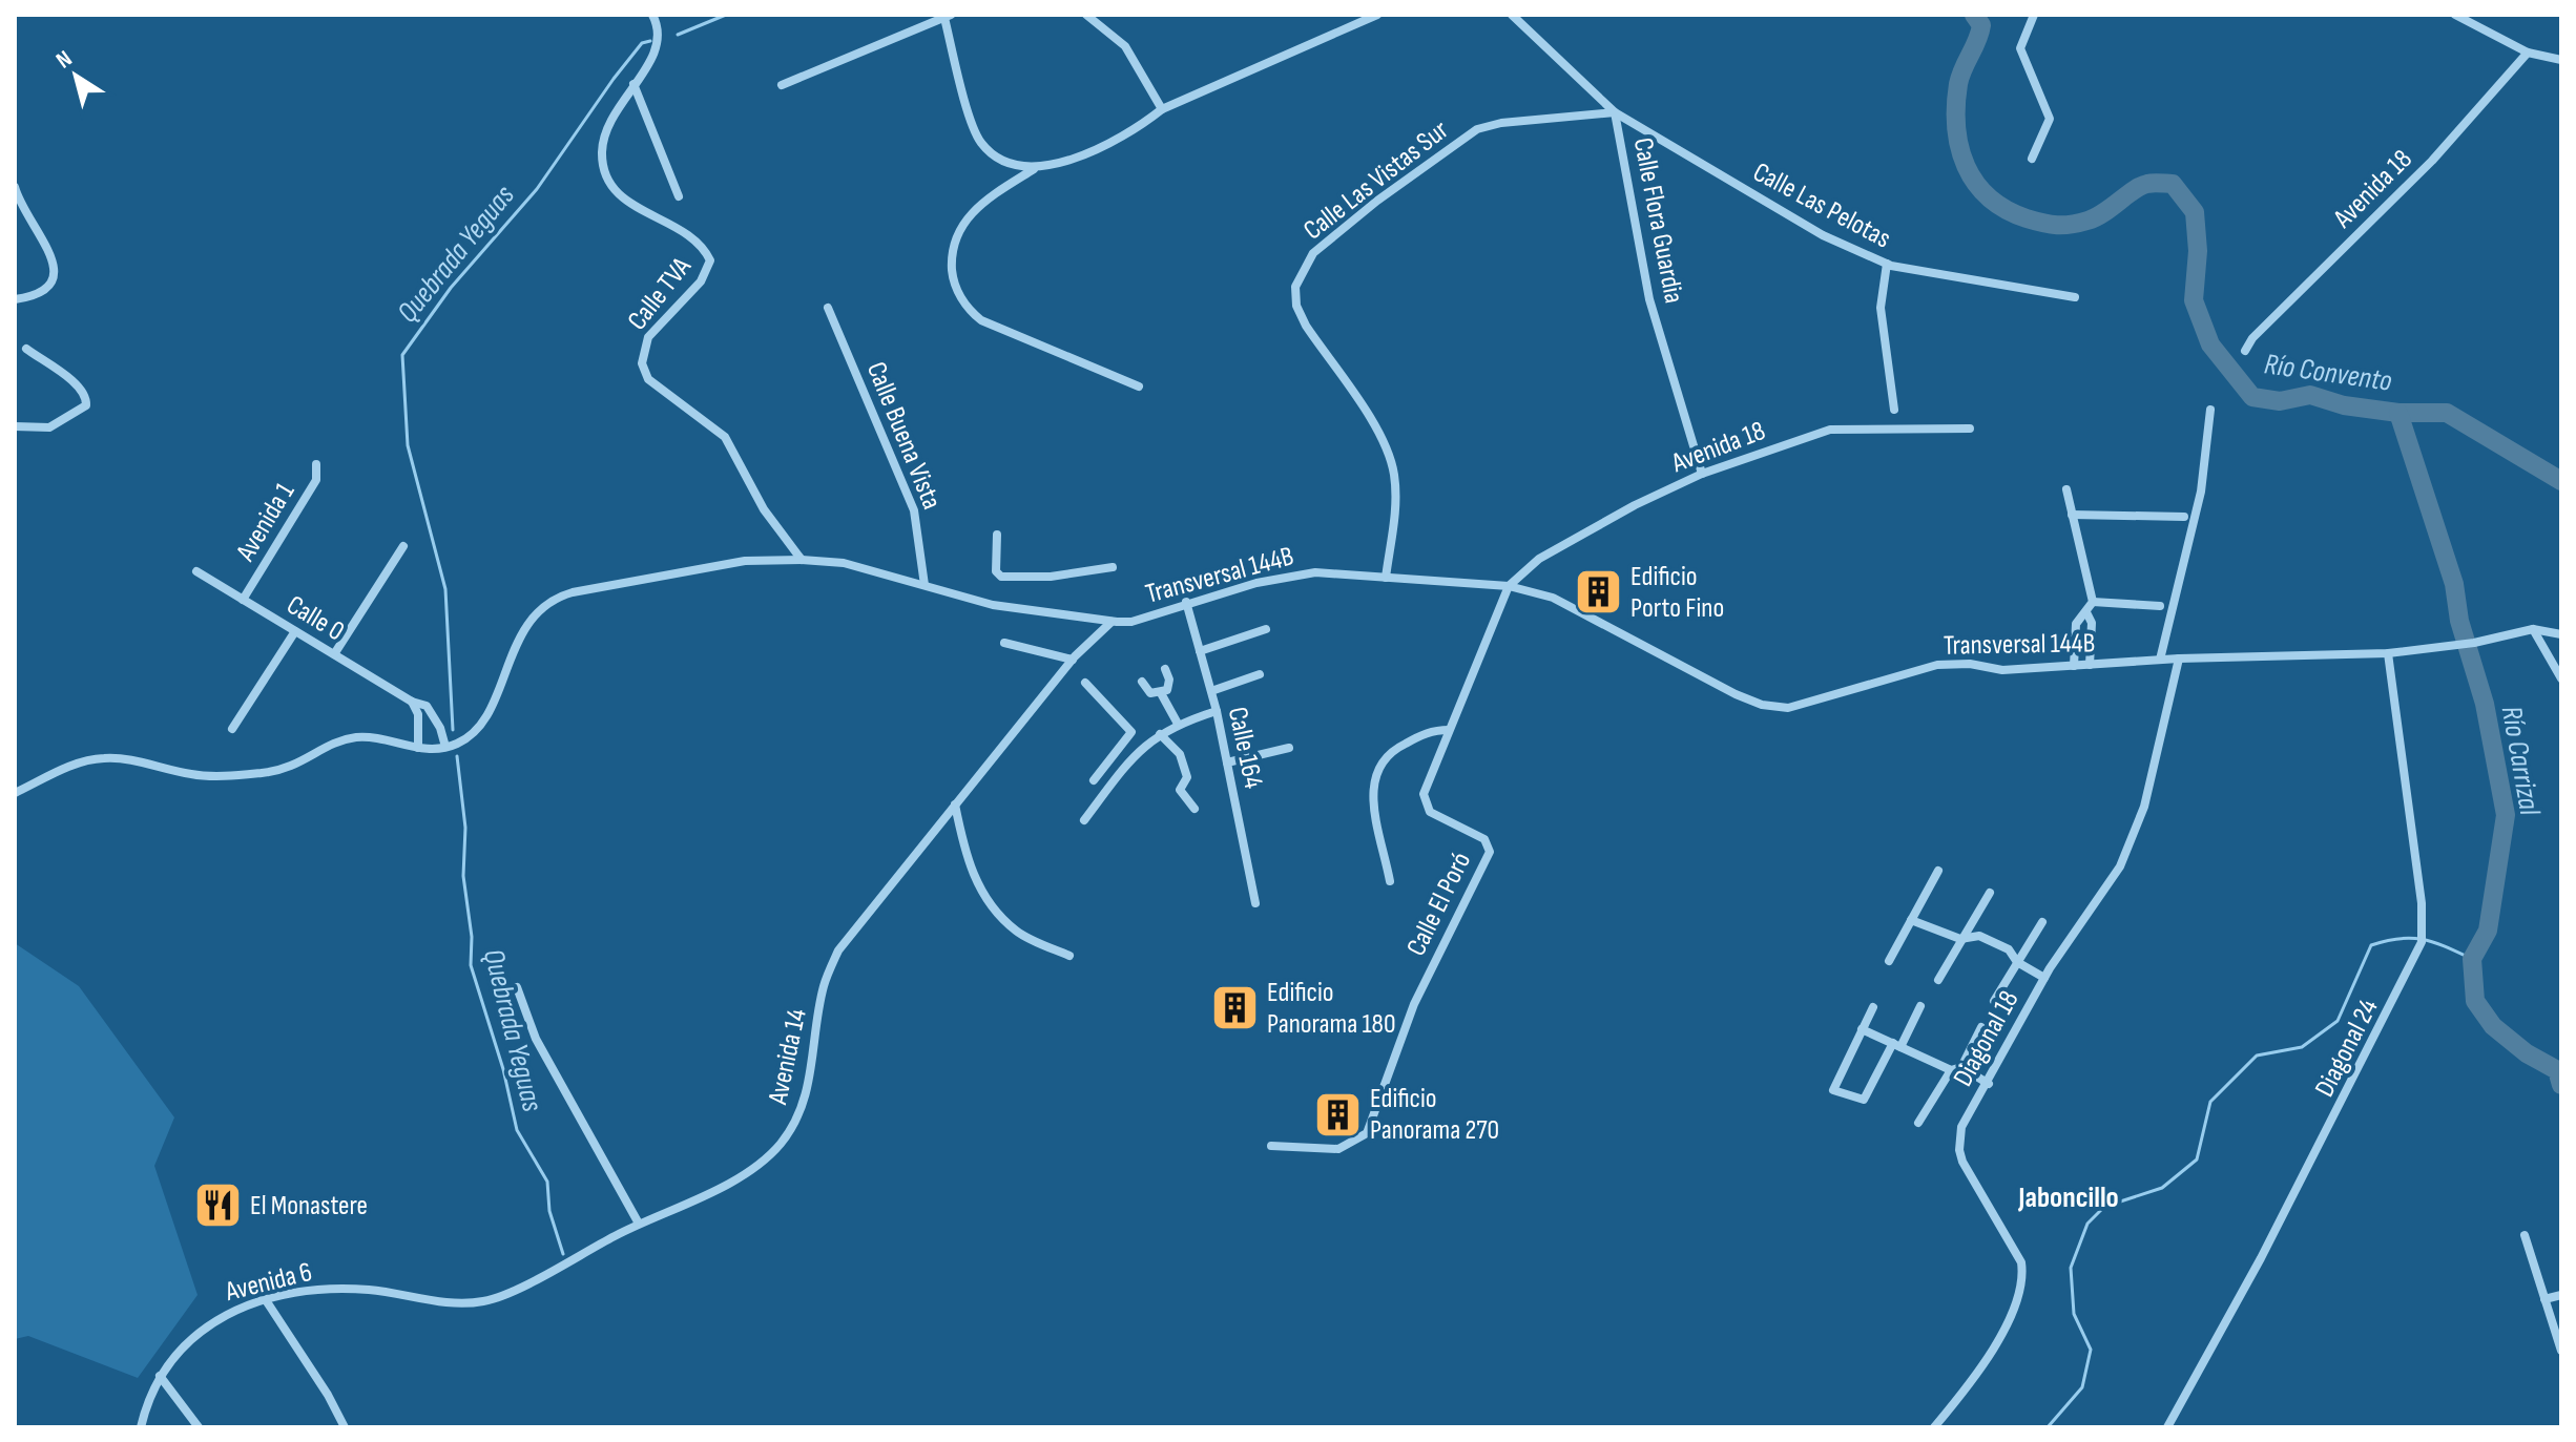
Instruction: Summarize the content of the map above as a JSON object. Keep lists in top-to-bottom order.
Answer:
{
  "streets": {
    "street": [
      "Calle Las Vistas Sur",
      "Avenida 18",
      "Calle Las Pelotas",
      "Calle Flora Guardia",
      "Calle TVA",
      "Calle Buena Vista",
      "Avenida 1",
      "Transversal 144B",
      "Calle 0",
      "Calle 164",
      "Calle El Poró",
      "Diagonal 18",
      "Diagonal 24",
      "Avenida 14",
      "Avenida 6"
    ]
  },
  "crossings": [
    ["Calle Las Vistas Sur", "Calle Las Pelotas"],
    ["Calle Las Vistas Sur", "Calle Flora Guardia"],
    ["Calle Las Vistas Sur", "Transversal 144B"],
    ["Avenida 18", "Calle Flora Guardia"],
    ["Avenida 18", "Transversal 144B"],
    ["Avenida 18", "Calle El Poró"],
    ["Calle Las Pelotas", "Calle Flora Guardia"],
    ["Calle TVA", "Transversal 144B"],
    ["Calle Buena Vista", "Transversal 144B"],
    ["Avenida 1", "Calle 0"],
    ["Transversal 144B", "Calle 0"],
    ["Transversal 144B", "Calle 164"],
    ["Transversal 144B", "Calle El Poró"],
    ["Transversal 144B", "Diagonal 18"],
    ["Transversal 144B", "Diagonal 24"],
    ["Transversal 144B", "Avenida 14"],
    ["Avenida 14", "Avenida 6"]
  ],
  "districts": ["Jaboncillo"],
  "water": ["Quebrada Yeguas", "Río Convento", "Río Carrizal"],
  "places": {
    "building": ["Edificio Porto Fino", "Edificio Panorama 180", "Edificio Panorama 270"],
    "restaurant": ["El Monastere"]
  },
  "north": "top left"
}
